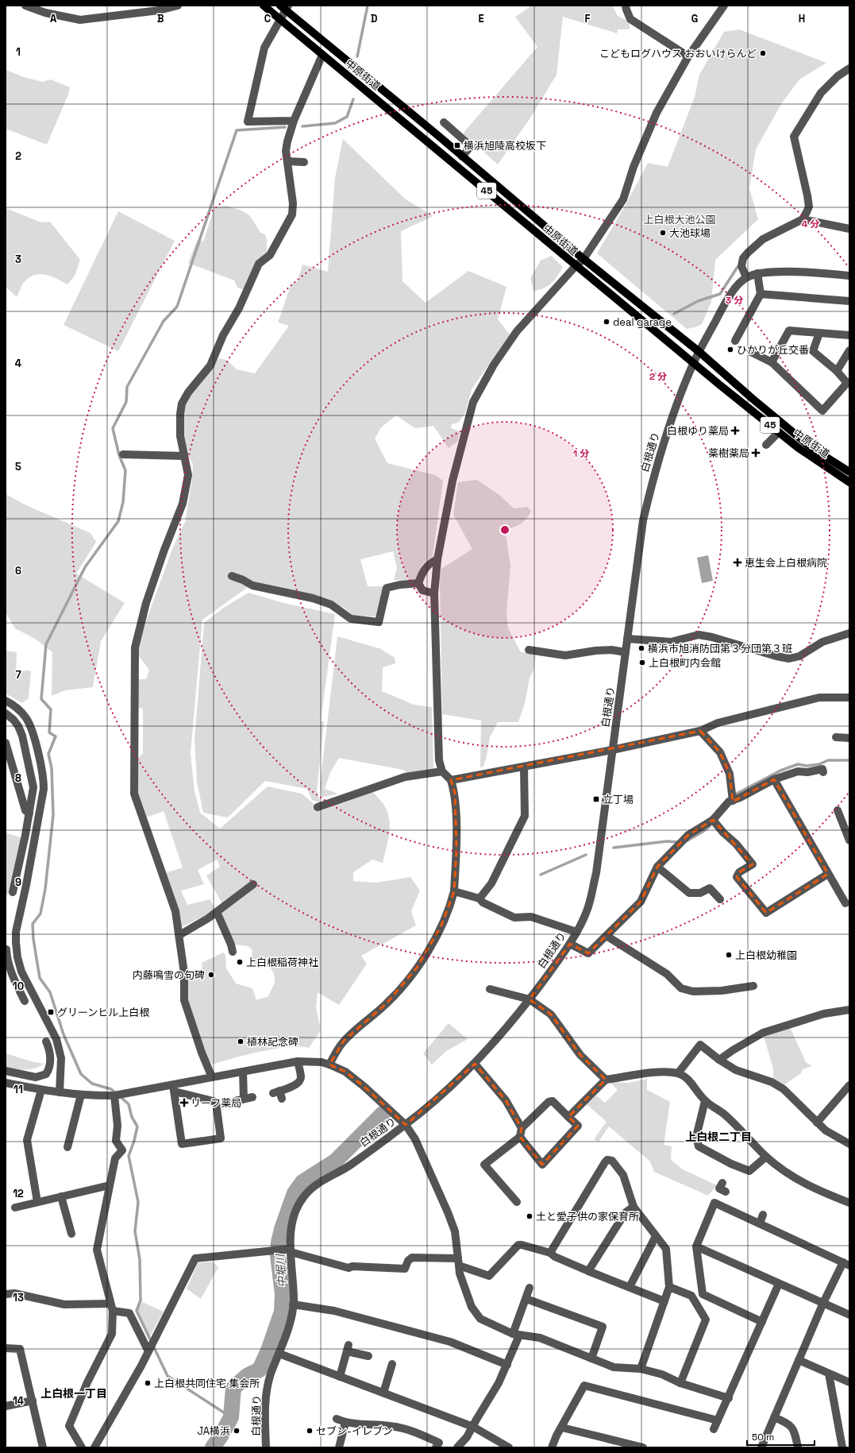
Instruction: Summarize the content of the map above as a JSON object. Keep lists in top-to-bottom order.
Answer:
{
  "streets": {
    "main road": ["中原街道", "45"],
    "street": ["白根通り"]
  },
  "crossings": [
    ["中原街道", "白根通り"]
  ],
  "districts": ["上白根二丁目", "上白根一丁目"],
  "water": ["中堀川"],
  "parks": ["上白根大池公園"],
  "places": {
    "other": [
      "こどもログハウス おおいけらんど",
      "大池球場",
      "deal garage",
      "ひかりが丘交番",
      "横浜市旭消防団第３分団第３班",
      "上白根町内会館",
      "上白根幼稚園",
      "上白根稲荷神社",
      "内藤鳴雪の句碑",
      "植林記念碑",
      "土と愛子供の家保育所",
      "上白根共同住宅 集会所",
      "JA横浜",
      "セブン-イレブン"
    ],
    "transit": ["横浜旭陵高校坂下", "立丁場", "グリーンヒル上白根"],
    "health": [
      "白根ゆり薬局",
      "薬樹薬局",
      "恵生会上白根病院",
      "リーフ薬局"
    ]
  },
  "scale_bar": "50 m",
  "grid": {
    "columns": [
      "A",
      "B",
      "C",
      "D",
      "E",
      "F",
      "G",
      "H"
    ],
    "rows": [
      "1",
      "2",
      "3",
      "4",
      "5",
      "6",
      "7",
      "8",
      "9",
      "10",
      "11",
      "12",
      "13",
      "14"
    ]
  },
  "rings": [
    "4 分",
    "3 分",
    "2 分",
    "1 分"
  ]
}
